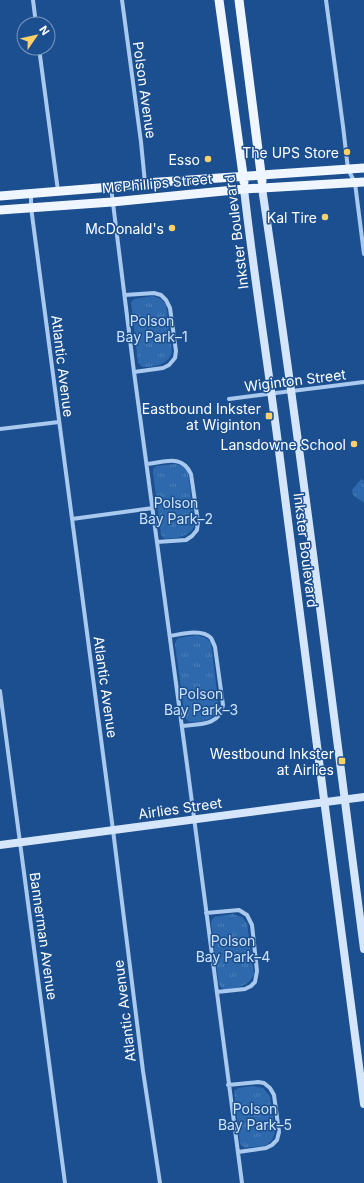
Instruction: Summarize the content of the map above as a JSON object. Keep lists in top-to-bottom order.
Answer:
{
  "streets": {
    "main road": ["McPhillips Street", "Inkster Boulevard", "Airlies Street"],
    "street": [
      "Polson Avenue",
      "Atlantic Avenue",
      "Wiginton Street",
      "Bannerman Avenue"
    ]
  },
  "crossings": [
    ["Polson Avenue", "McPhillips Street"],
    ["McPhillips Street", "Inkster Boulevard"],
    ["McPhillips Street", "Atlantic Avenue"],
    ["Inkster Boulevard", "Wiginton Street"],
    ["Inkster Boulevard", "Airlies Street"],
    ["Atlantic Avenue", "Airlies Street"],
    ["Airlies Street", "Bannerman Avenue"]
  ],
  "parks": [
    "Polson Bay Park–1",
    "Polson Bay Park–2",
    "Polson Bay Park–3",
    "Polson Bay Park–4",
    "Polson Bay Park–5"
  ],
  "places": {
    "other": [
      "The UPS Store",
      "Esso",
      "Kal Tire",
      "McDonald's",
      "Lansdowne School"
    ],
    "transit": ["Eastbound Inkster at Wiginton", "Westbound Inkster at Airlies"]
  },
  "north": "top right"
}
